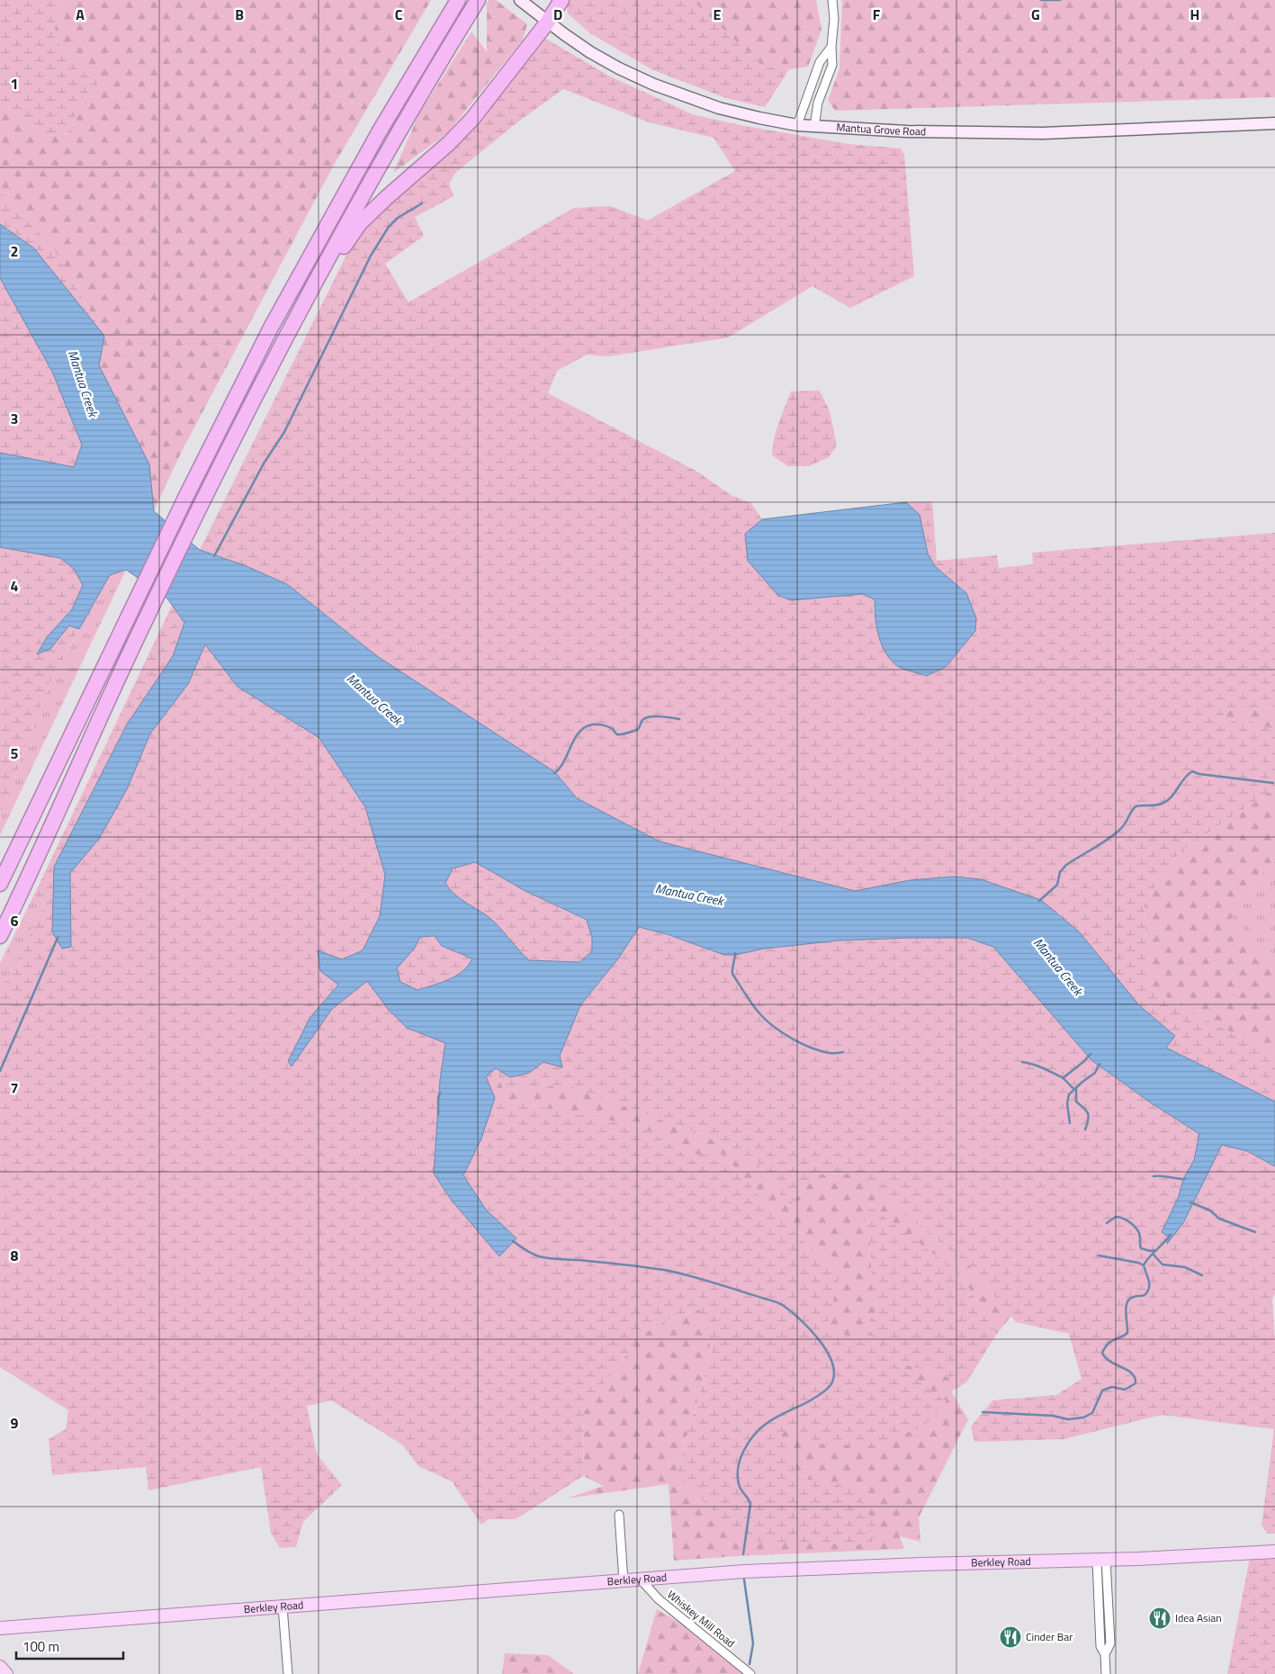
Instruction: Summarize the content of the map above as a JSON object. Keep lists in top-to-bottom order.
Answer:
{
  "streets": {
    "main road": ["Mantua Grove Road", "Berkley Road"],
    "street": ["Whiskey Mill Road"]
  },
  "crossings": [
    ["Berkley Road", "Whiskey Mill Road"]
  ],
  "water": ["Mantua Creek"],
  "places": {
    "restaurant": ["Idea Asian", "Cinder Bar"]
  },
  "scale_bar": "100 m",
  "grid": {
    "columns": [
      "A",
      "B",
      "C",
      "D",
      "E",
      "F",
      "G",
      "H"
    ],
    "rows": [
      "1",
      "2",
      "3",
      "4",
      "5",
      "6",
      "7",
      "8",
      "9"
    ]
  }
}
